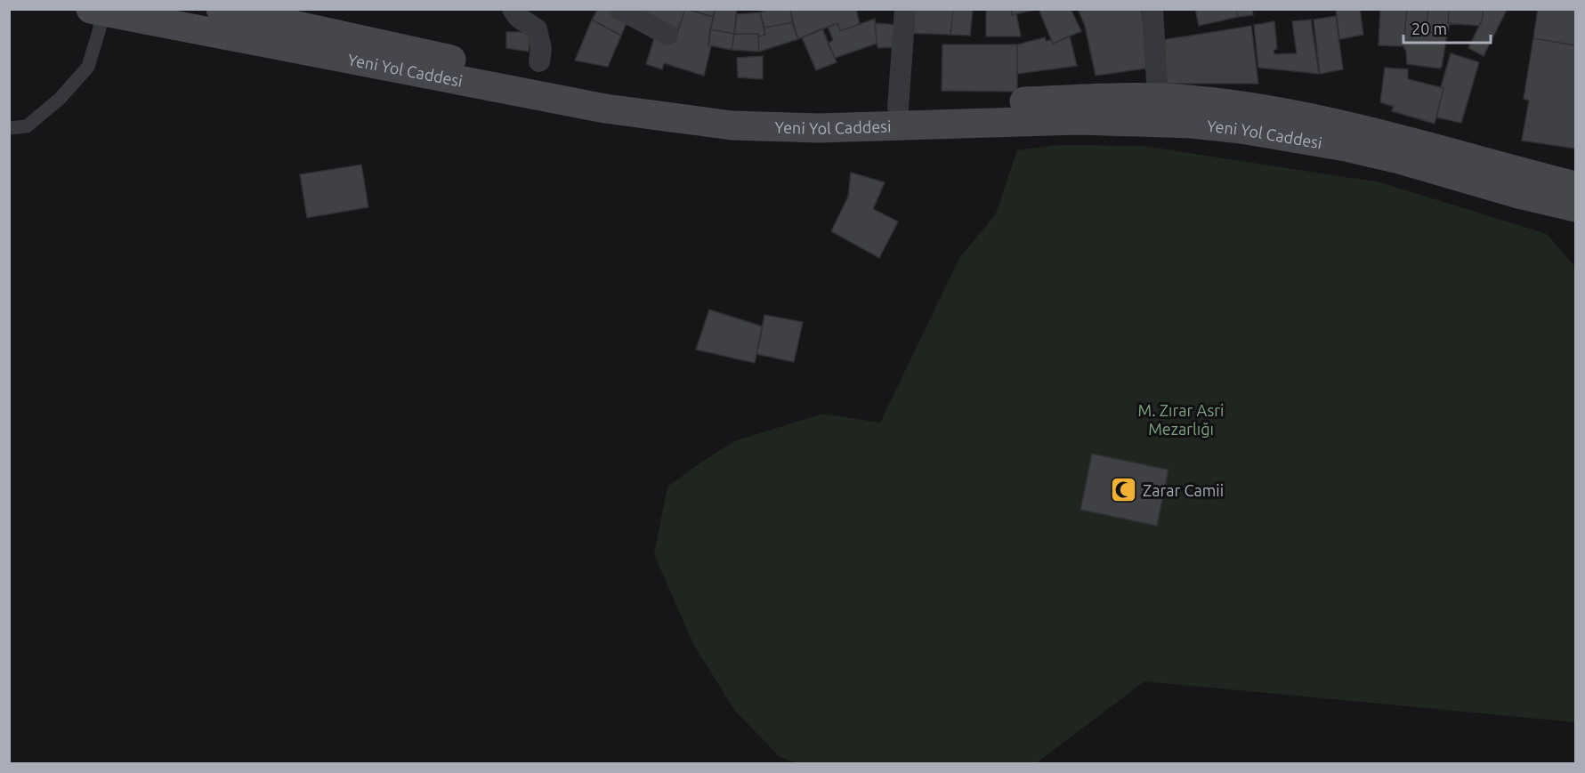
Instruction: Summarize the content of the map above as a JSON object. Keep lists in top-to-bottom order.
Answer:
{
  "streets": {
    "main road": ["Yeni Yol Caddesi"]
  },
  "parks": ["M. Zırar Asri Mezarlığı"],
  "places": {
    "mosque": ["Zarar Camii"]
  },
  "scale_bar": "20 m"
}
